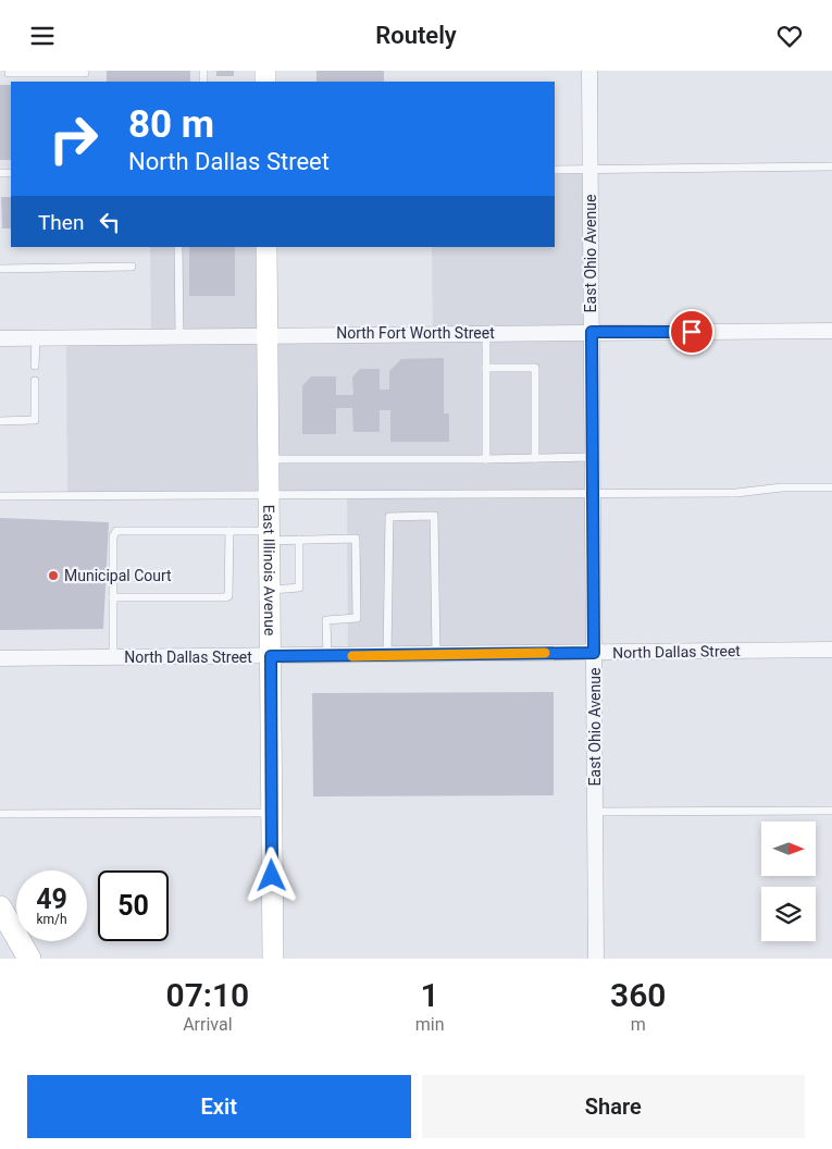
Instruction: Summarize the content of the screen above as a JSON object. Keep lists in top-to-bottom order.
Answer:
{
  "streets": {
    "main road": ["East Illinois Avenue"],
    "street": ["East Ohio Avenue", "North Fort Worth Street", "North Dallas Street"]
  },
  "crossings": [
    ["East Ohio Avenue", "North Fort Worth Street"],
    ["East Ohio Avenue", "North Dallas Street"],
    ["North Fort Worth Street", "East Illinois Avenue"],
    ["East Illinois Avenue", "North Dallas Street"]
  ],
  "places": ["Municipal Court"],
  "north": "right",
  "page": {
    "header": "Routely",
    "turn": ["80 m", "North Dallas Street"],
    "then": "Then",
    "speed": "49 km/h",
    "limit": "50",
    "eta": [
      "07:10",
      "Arrival",
      "1",
      "min",
      "360",
      "m"
    ],
    "buttons": ["Exit", "Share"]
  }
}
